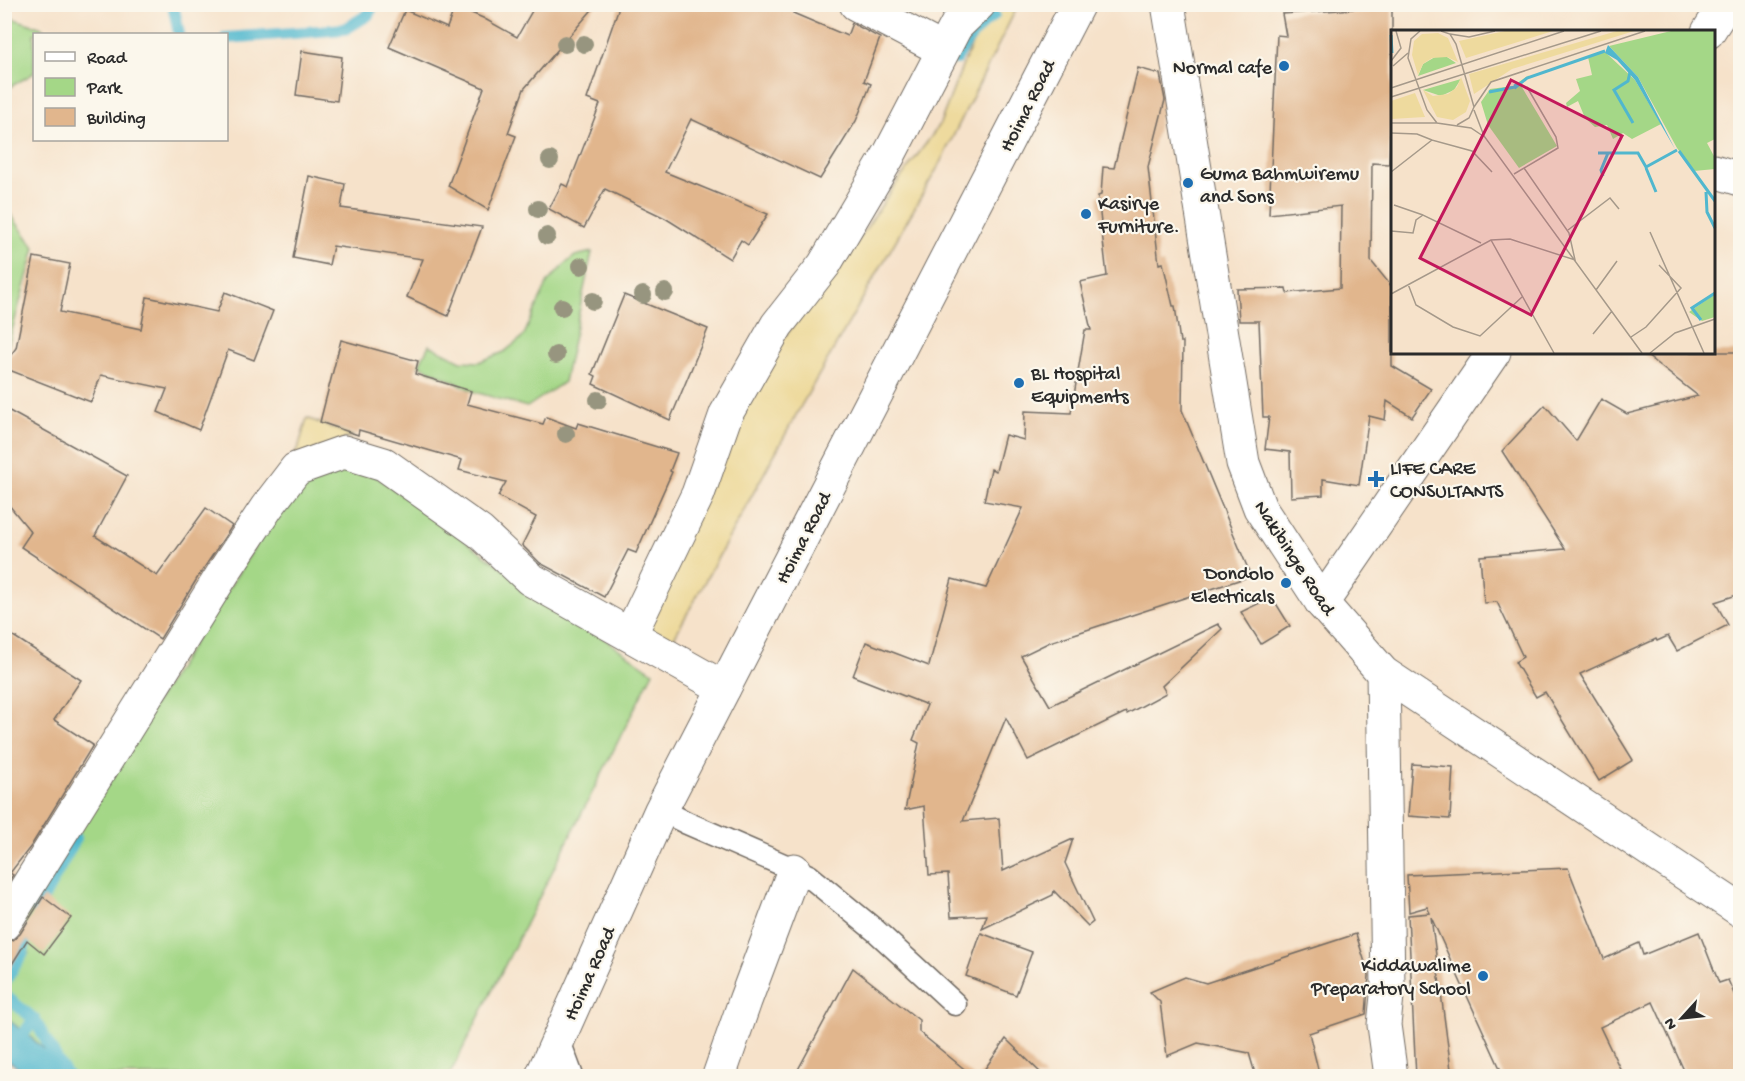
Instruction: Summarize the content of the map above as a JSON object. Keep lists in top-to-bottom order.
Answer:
{
  "streets": {
    "street": ["Hoima Road", "Nakibinge Road"]
  },
  "places": {
    "other": [
      "Normal cafe",
      "Guma Bahmwiremu and Sons",
      "Kasirye Furniture.",
      "BL Hospital Equipments",
      "Dondolo Electricals",
      "Kiddawalime Preparatory School"
    ],
    "health": ["LIFE CARE CONSULTANTS"]
  },
  "legend": ["Road", "Park", "Building"],
  "north": "bottom left"
}
